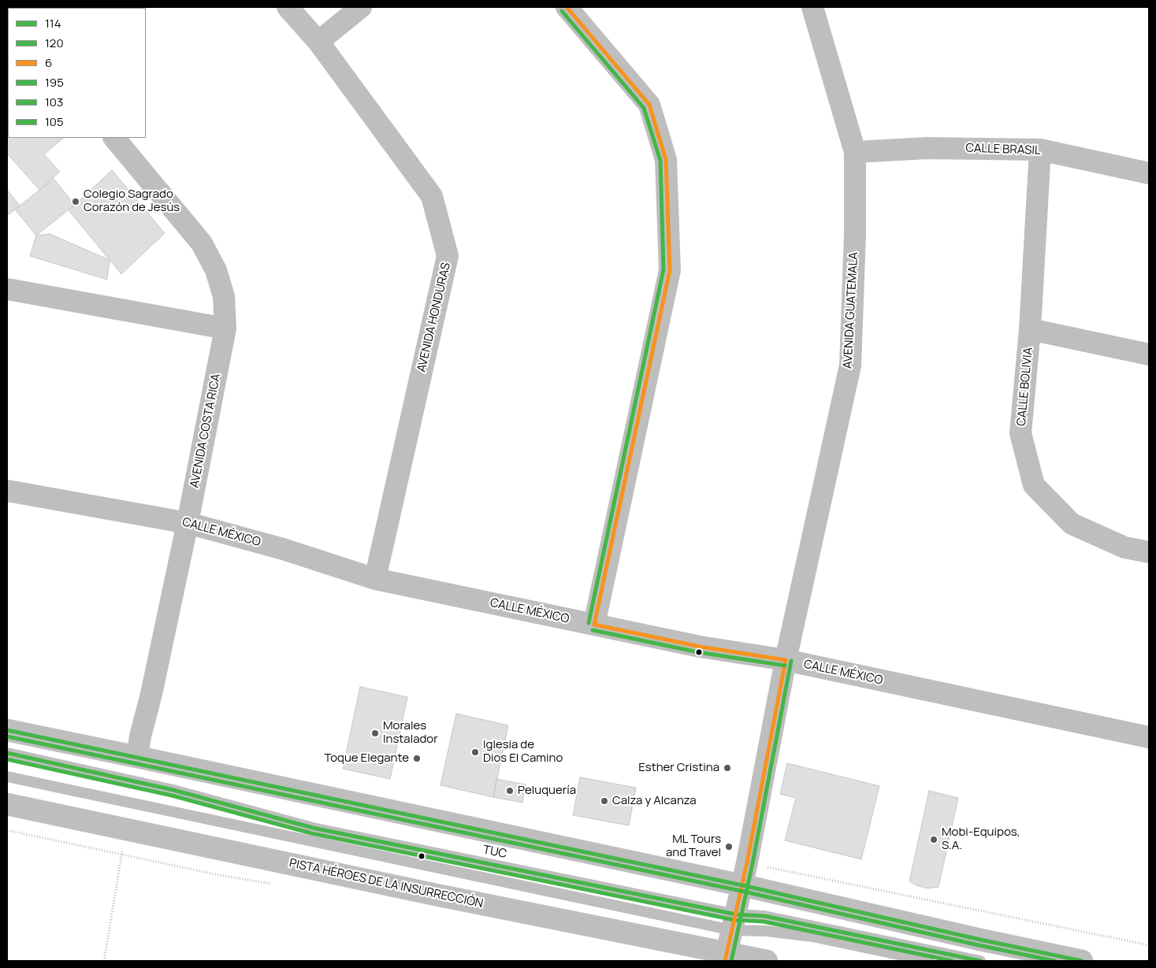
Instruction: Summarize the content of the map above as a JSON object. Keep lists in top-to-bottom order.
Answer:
{
  "streets": {
    "street": [
      "CALLE BRASIL",
      "AVENIDA GUATEMALA",
      "AVENIDA HONDURAS",
      "CALLE BOLIVIA",
      "AVENIDA COSTA RICA",
      "CALLE MÉXICO",
      "PISTA HÉROES DE LA INSURRECCIÓN"
    ],
    "lane": ["TUC"]
  },
  "crossings": [
    ["CALLE BRASIL", "AVENIDA GUATEMALA"],
    ["CALLE BRASIL", "CALLE BOLIVIA"],
    ["AVENIDA GUATEMALA", "CALLE MÉXICO"],
    ["AVENIDA GUATEMALA", "TUC"],
    ["AVENIDA GUATEMALA", "PISTA HÉROES DE LA INSURRECCIÓN"],
    ["AVENIDA HONDURAS", "CALLE MÉXICO"],
    ["AVENIDA COSTA RICA", "CALLE MÉXICO"]
  ],
  "places": [
    "Colegio Sagrado Corazón de Jesús",
    "Morales Instalador",
    "Iglesia de Dios El Camino",
    "Toque Elegante",
    "Esther Cristina",
    "Peluquería",
    "Calza y Alcanza",
    "Mobi-Equipos, S.A.",
    "ML Tours and Travel"
  ],
  "lines": [
    "transit line 6",
    "transit line 195",
    "transit line 103",
    "transit line 105",
    "transit line 114",
    "transit line 120"
  ],
  "legend": [
    "114",
    "120",
    "6",
    "195",
    "103",
    "105"
  ]
}
